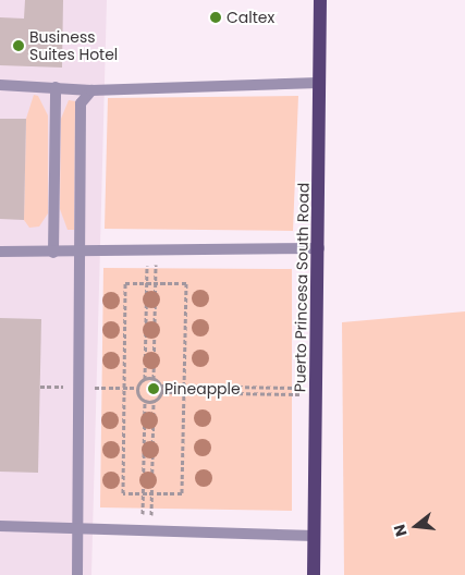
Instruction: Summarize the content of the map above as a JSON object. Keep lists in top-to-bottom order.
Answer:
{
  "streets": {
    "main road": ["Puerto Princesa South Road"]
  },
  "places": ["Caltex", "Business Suites Hotel", "Pineapple"],
  "north": "left"
}
